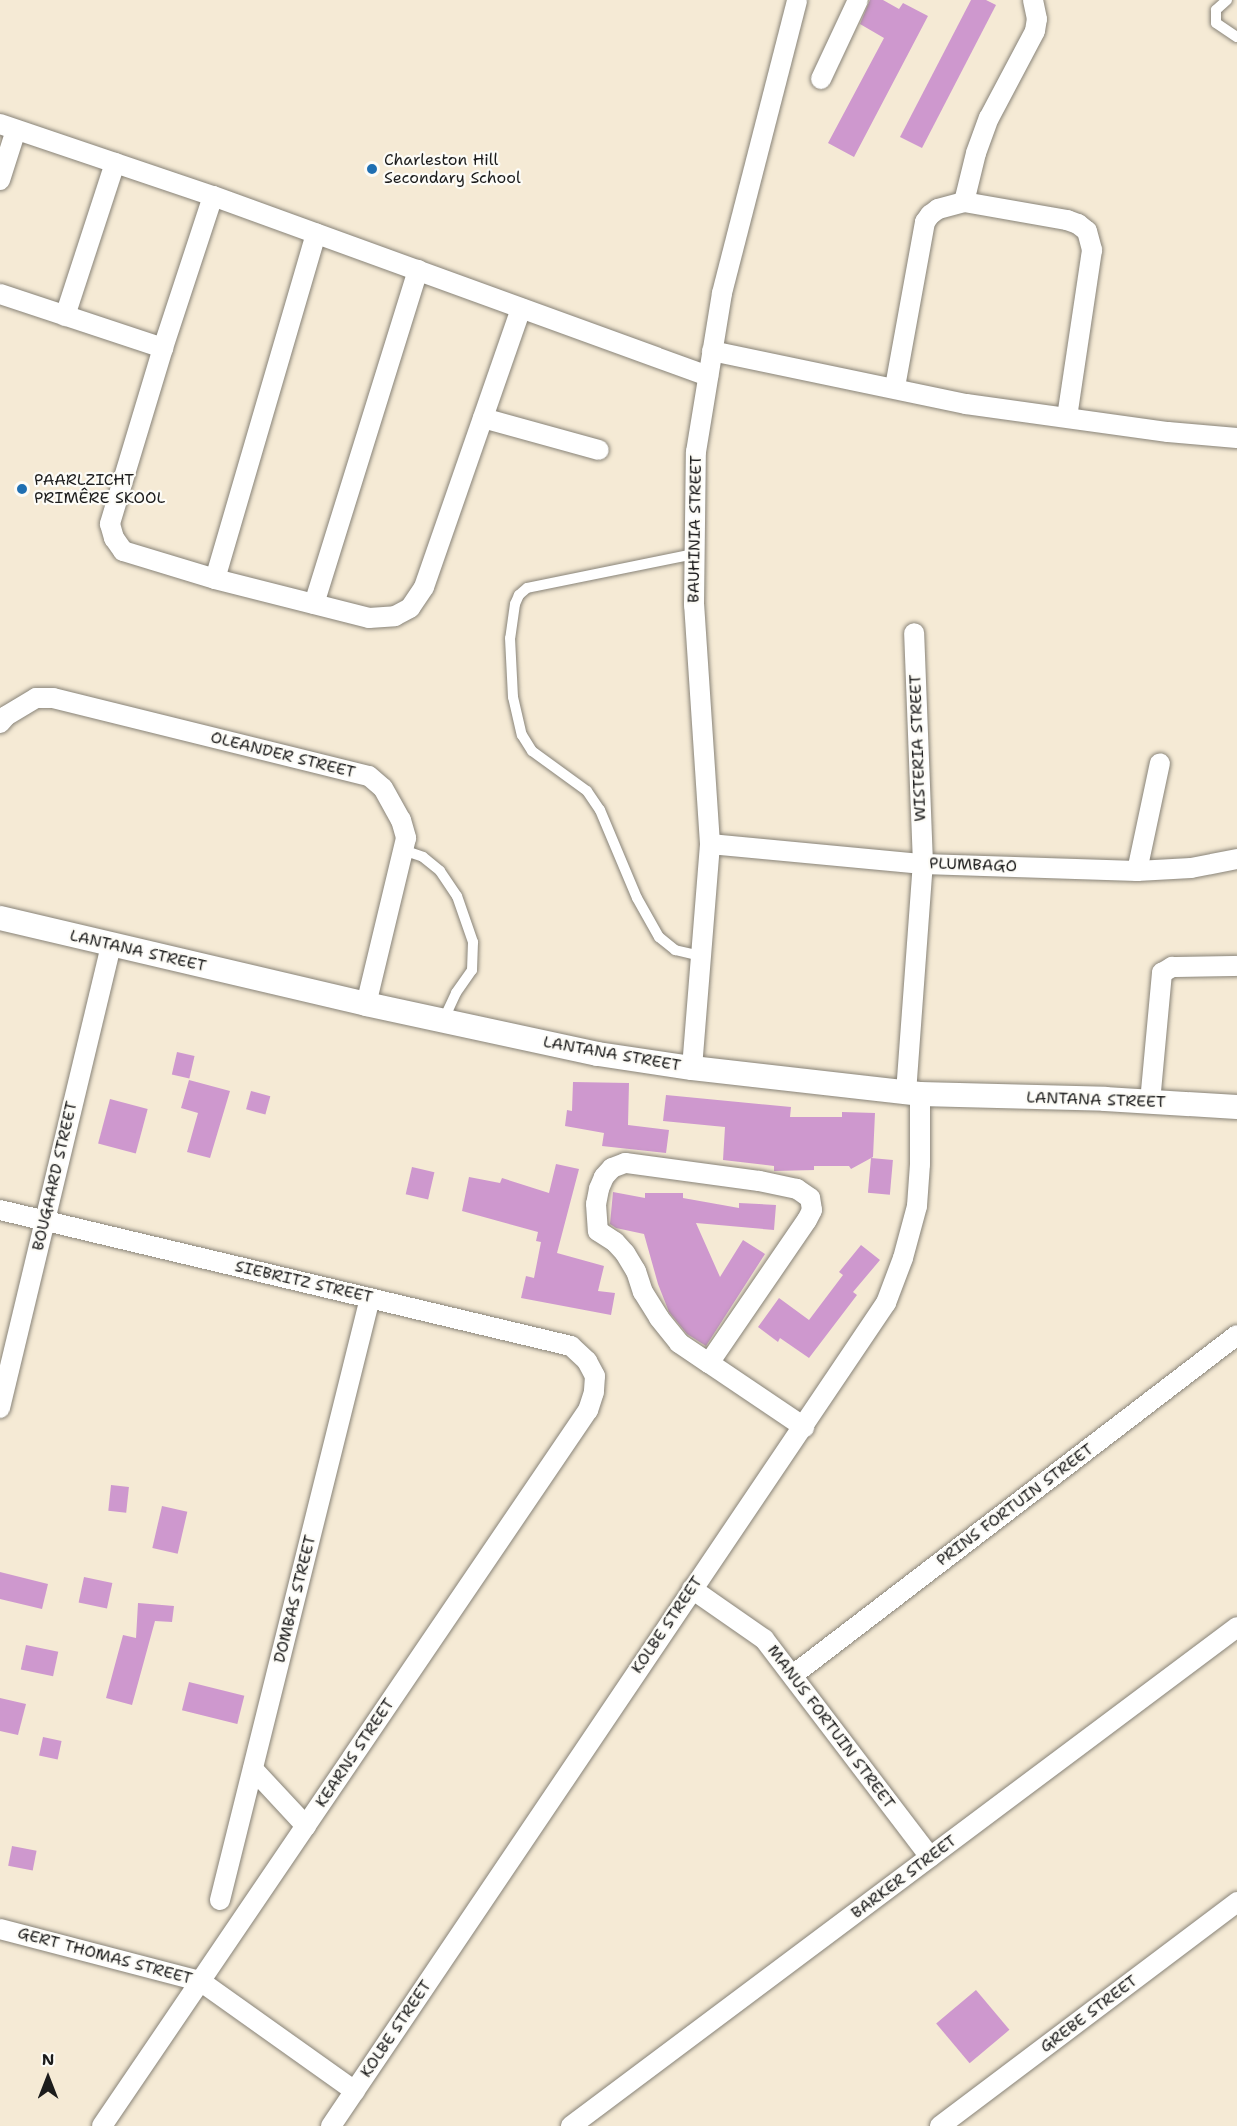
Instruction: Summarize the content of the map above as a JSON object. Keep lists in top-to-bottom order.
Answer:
{
  "streets": {
    "street": [
      "BAUHINIA STREET",
      "WISTERIA STREET",
      "OLEANDER STREET",
      "PLUMBAGO",
      "LANTANA STREET",
      "BOUGAARD STREET",
      "SIEBRITZ STREET",
      "PRINS FORTUIN STREET",
      "DOMBAS STREET",
      "KOLBE STREET",
      "MANUS FORTUIN STREET",
      "KEARNS STREET",
      "BARKER STREET",
      "GERT THOMAS STREET",
      "GREBE STREET"
    ]
  },
  "crossings": [
    ["BAUHINIA STREET", "PLUMBAGO"],
    ["BAUHINIA STREET", "LANTANA STREET"],
    ["WISTERIA STREET", "PLUMBAGO"],
    ["WISTERIA STREET", "LANTANA STREET"],
    ["WISTERIA STREET", "KOLBE STREET"],
    ["OLEANDER STREET", "LANTANA STREET"],
    ["LANTANA STREET", "BOUGAARD STREET"],
    ["LANTANA STREET", "KOLBE STREET"],
    ["BOUGAARD STREET", "SIEBRITZ STREET"],
    ["SIEBRITZ STREET", "DOMBAS STREET"],
    ["SIEBRITZ STREET", "KEARNS STREET"],
    ["PRINS FORTUIN STREET", "MANUS FORTUIN STREET"],
    ["KOLBE STREET", "MANUS FORTUIN STREET"],
    ["KOLBE STREET", "GERT THOMAS STREET"],
    ["MANUS FORTUIN STREET", "BARKER STREET"],
    ["KEARNS STREET", "GERT THOMAS STREET"]
  ],
  "places": ["Charleston Hill Secondary School", "PAARLZICHT PRIMÊRE SKOOL"],
  "north": "top"
}
